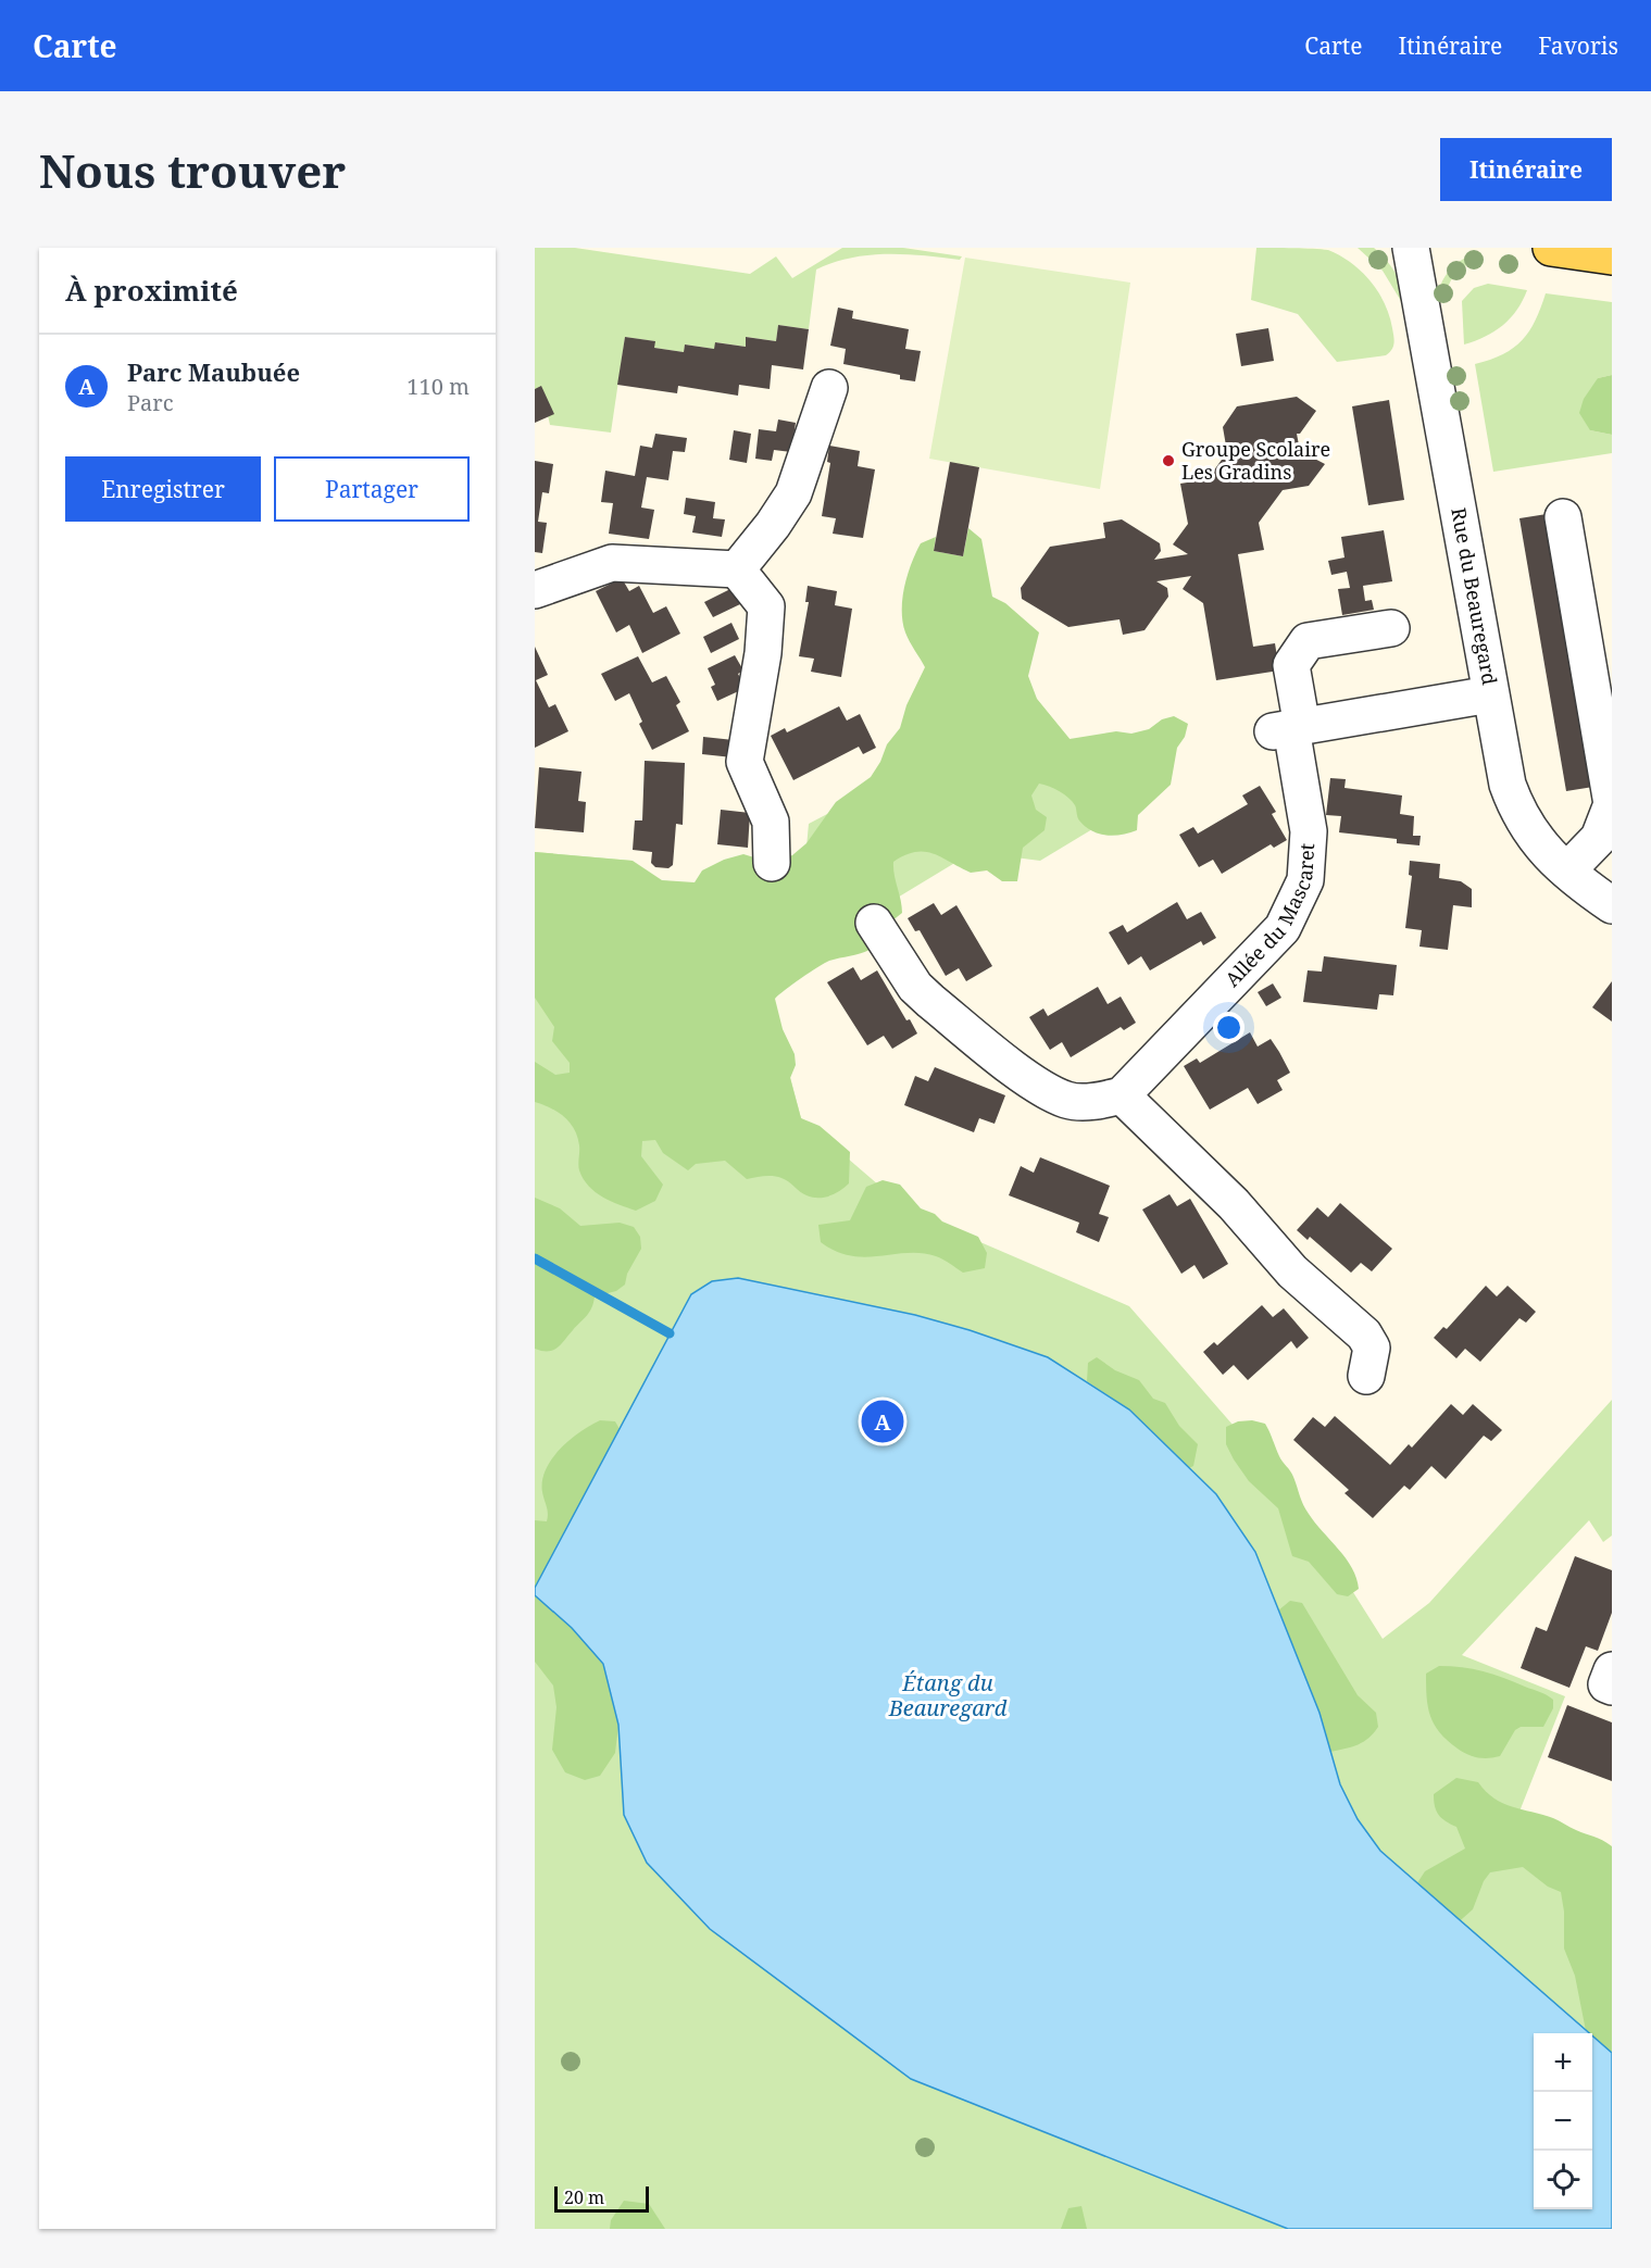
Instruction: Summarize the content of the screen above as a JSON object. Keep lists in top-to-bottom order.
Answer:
{
  "streets": {
    "street": ["Rue du Beauregard", "Allée du Mascaret"]
  },
  "water": ["Étang du Beauregard"],
  "places": ["Groupe Scolaire Les Gradins"],
  "scale_bar": "20 m",
  "page": {
    "header": "Carte",
    "nav": ["Carte", "Itinéraire", "Favoris"],
    "buttons": [
      "Itinéraire",
      ["Enregistrer", "Partager"]
    ],
    "title": "Nous trouver",
    "heading": "À proximité",
    "list": [
      {
        "mark": "A",
        "name": "Parc Maubuée",
        "note": "Parc",
        "value": "110 m"
      }
    ],
    "pins": "A",
    "map_buttons": ["+", "−"],
    "scale": "20 m"
  }
}
